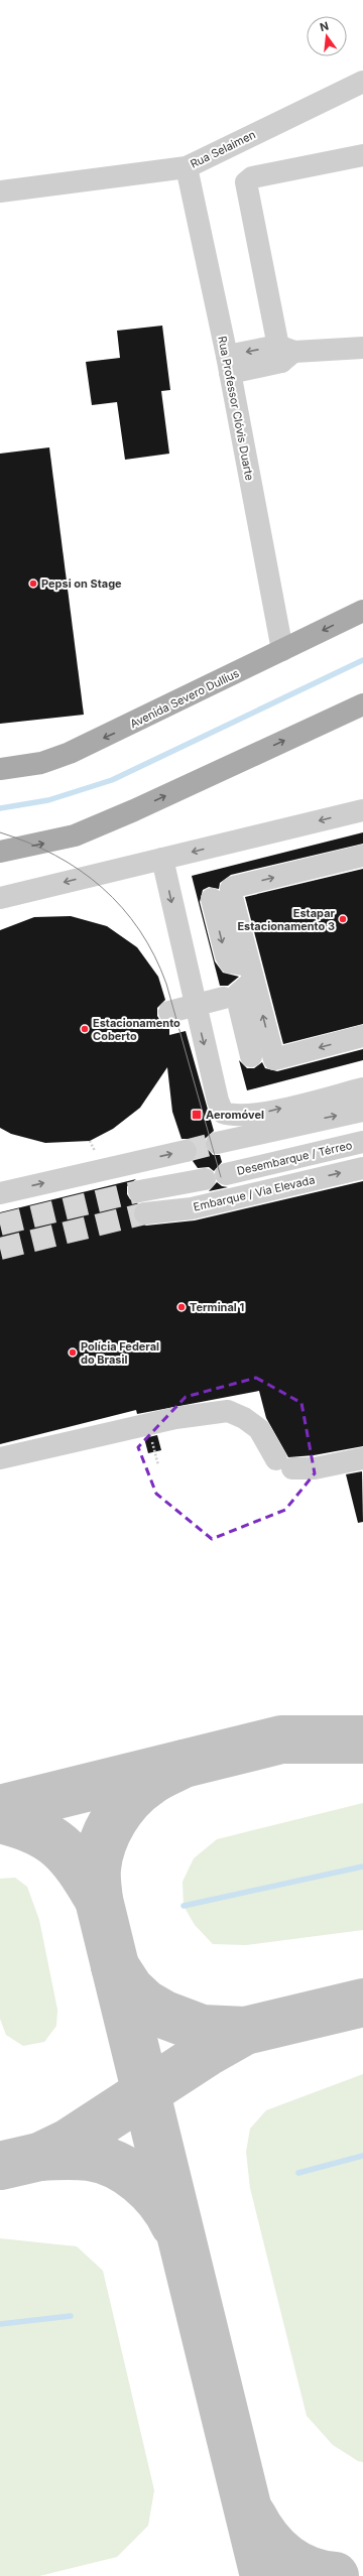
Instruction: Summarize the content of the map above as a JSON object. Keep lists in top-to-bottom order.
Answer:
{
  "streets": {
    "main road": ["Avenida Severo Dullius"],
    "street": [
      "Rua Selaimen",
      "Rua Professor Clóvis Duarte",
      "Desembarque / Térreo",
      "Embarque / Via Elevada"
    ]
  },
  "crossings": [
    ["Rua Selaimen", "Rua Professor Clóvis Duarte"],
    ["Rua Professor Clóvis Duarte", "Avenida Severo Dullius"]
  ],
  "places": {
    "other": [
      "Pepsi on Stage",
      "Estapar Estacionamento 3",
      "Estacionamento Coberto",
      "Terminal 1",
      "Polícia Federal do Brasil"
    ],
    "transit": ["Aeromóvel"]
  },
  "north": "top"
}
